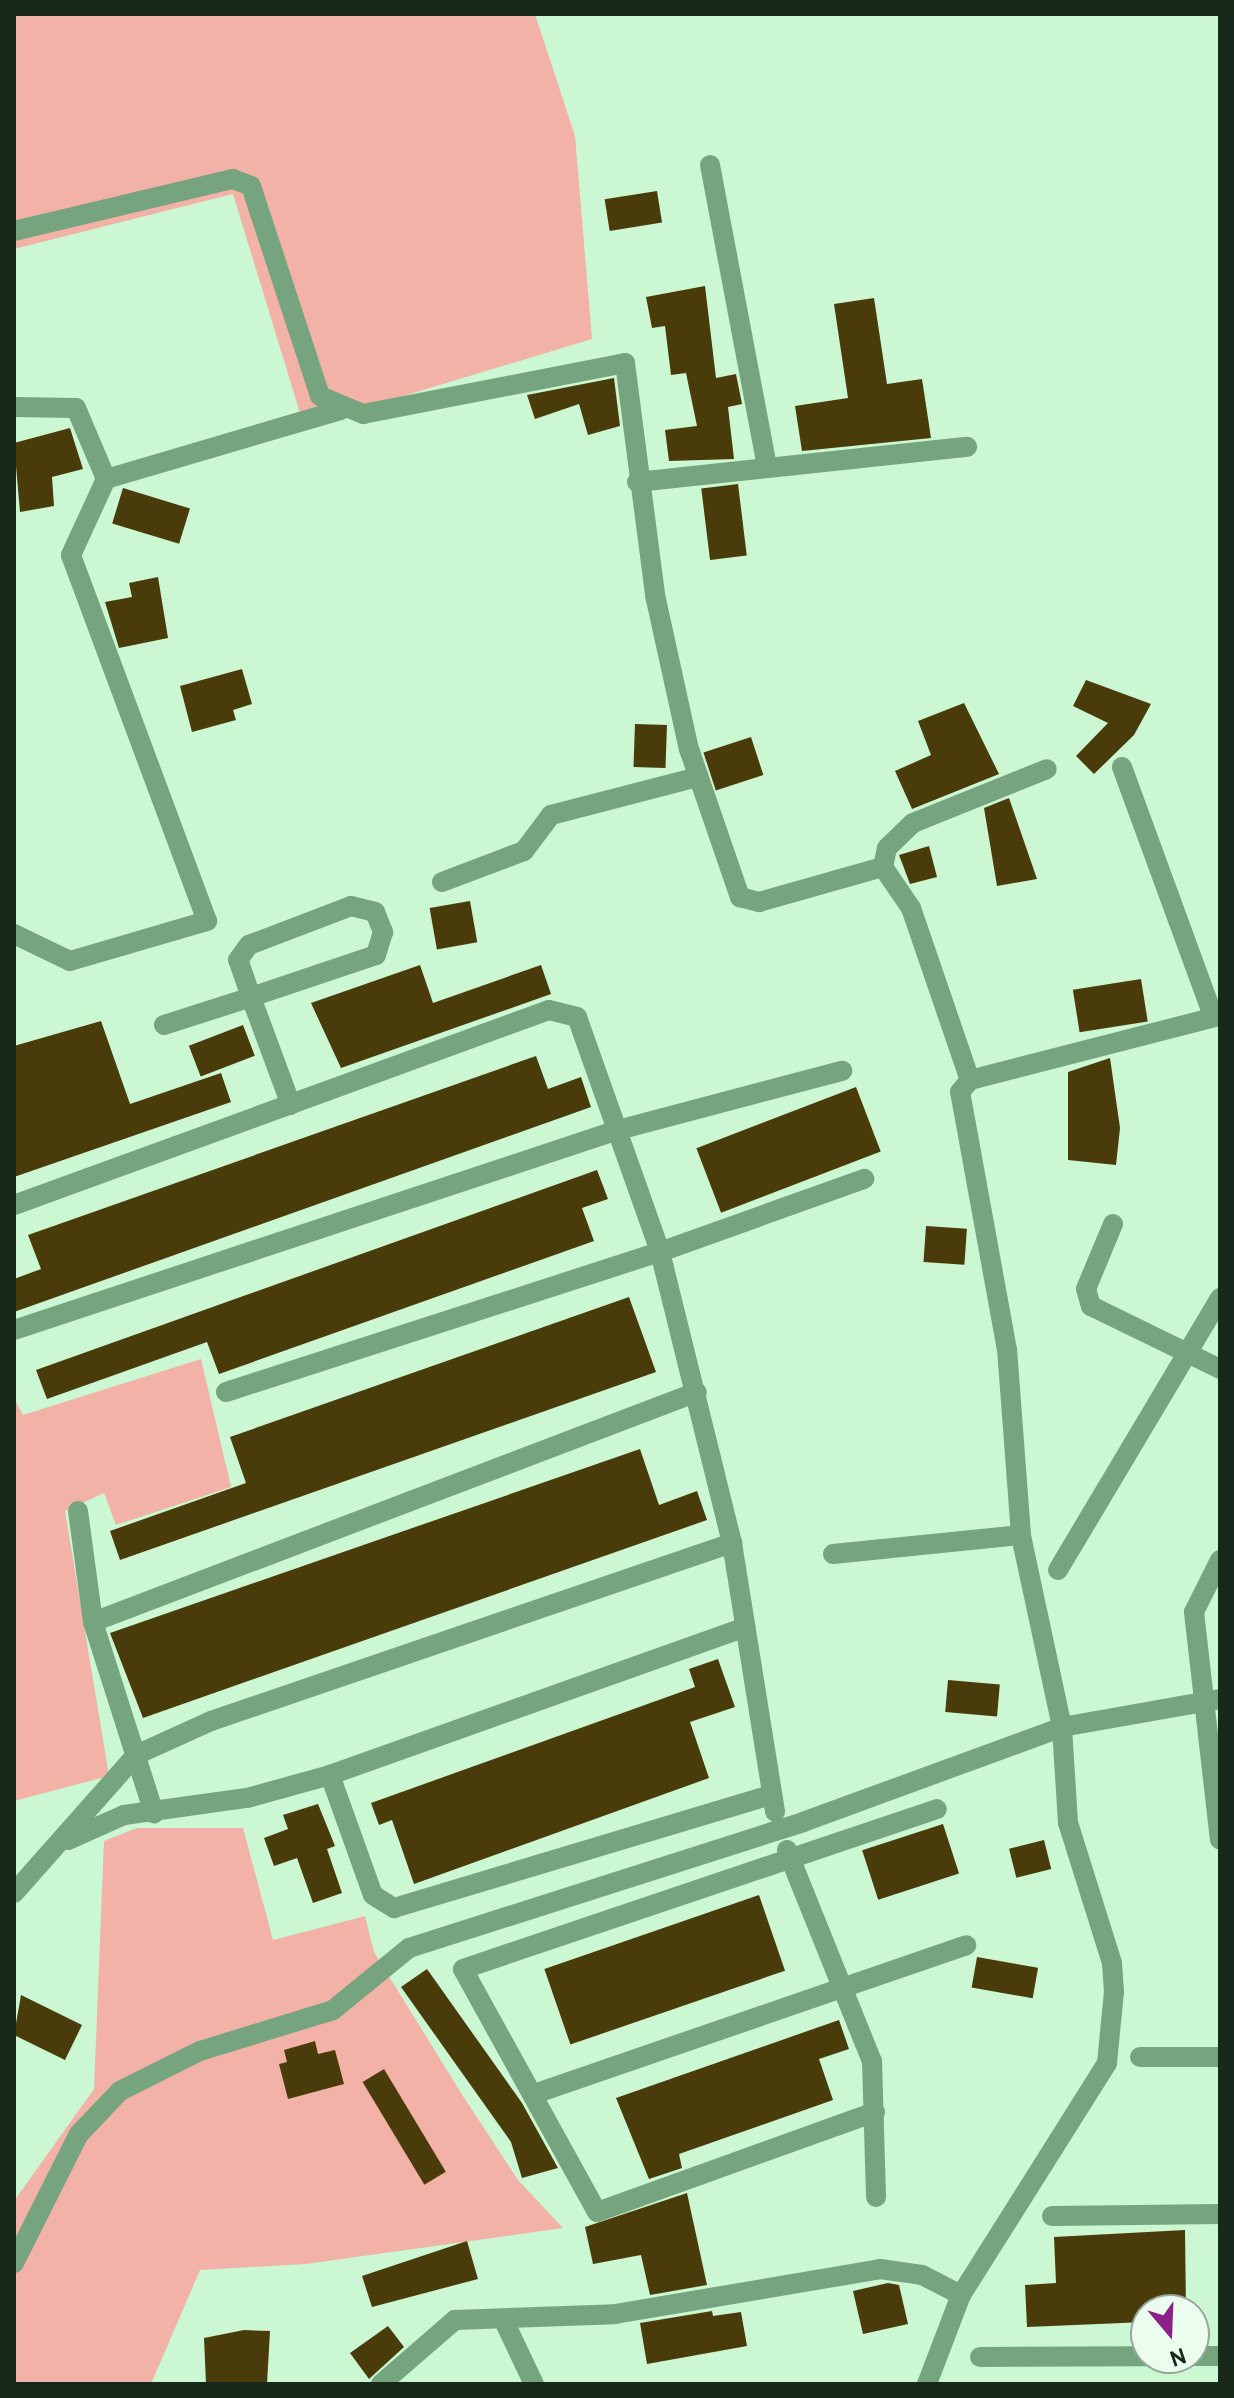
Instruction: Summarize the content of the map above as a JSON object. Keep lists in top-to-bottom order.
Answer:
{
  "north": "bottom"
}
